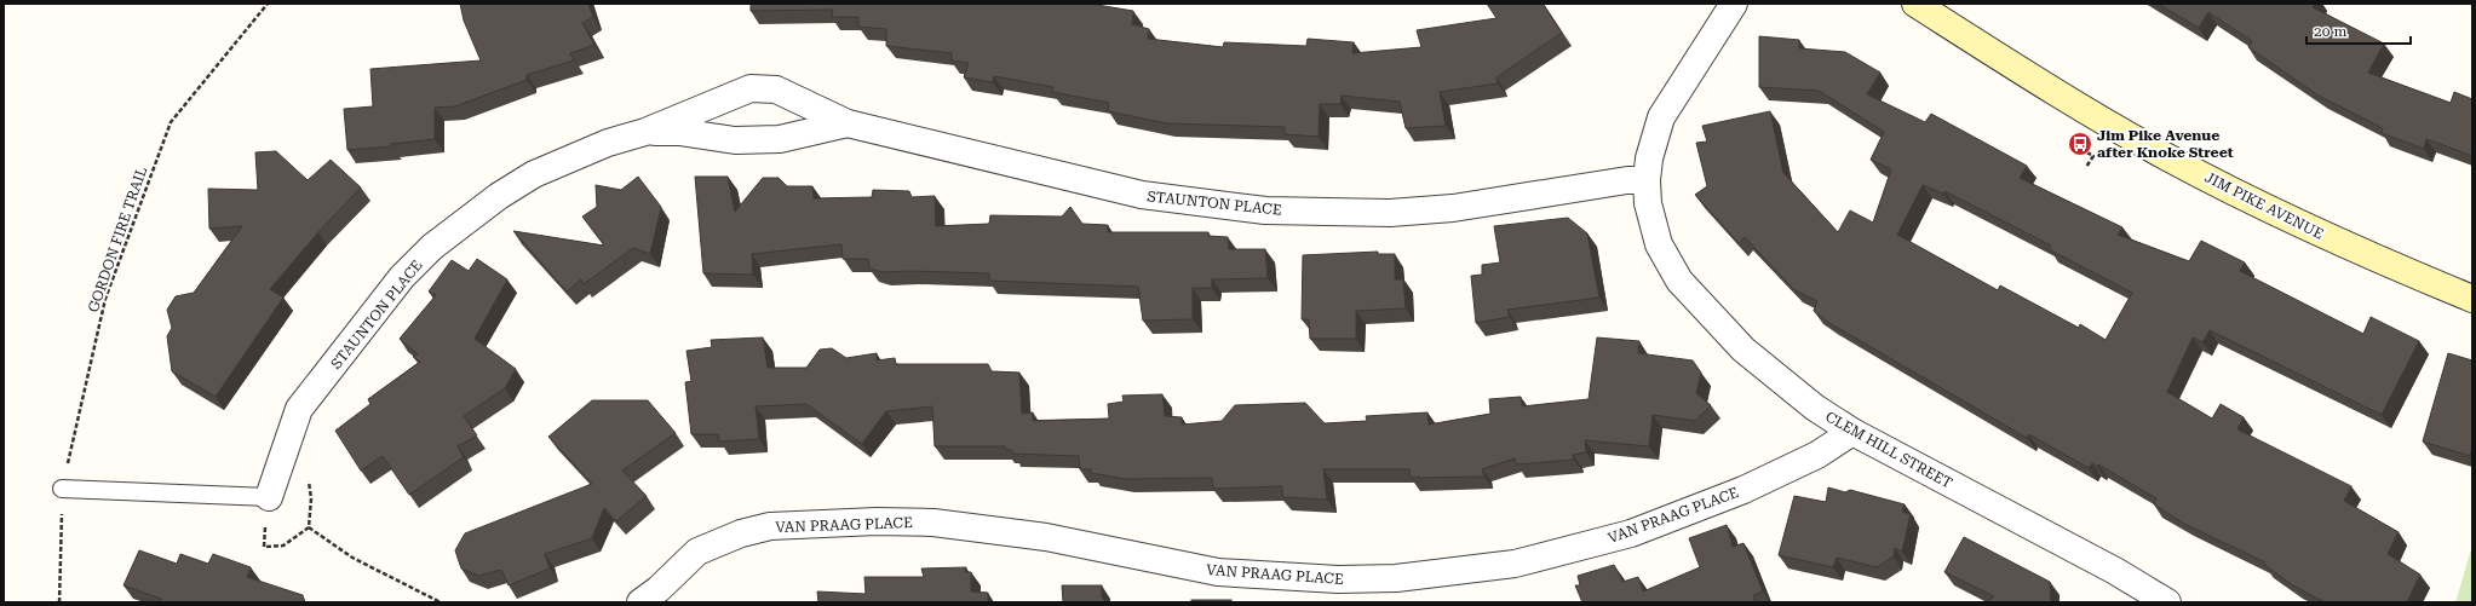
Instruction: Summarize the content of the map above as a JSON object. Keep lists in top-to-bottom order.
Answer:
{
  "streets": {
    "street": [
      "STAUNTON PLACE",
      "JIM PIKE AVENUE",
      "CLEM HILL STREET",
      "VAN PRAAG PLACE"
    ],
    "path": ["GORDON FIRE TRAIL"]
  },
  "crossings": [
    ["STAUNTON PLACE", "CLEM HILL STREET"],
    ["CLEM HILL STREET", "VAN PRAAG PLACE"]
  ],
  "places": {
    "bus stop": ["Jim Pike Avenue after Knoke Street"]
  },
  "scale_bar": "20 m"
}
